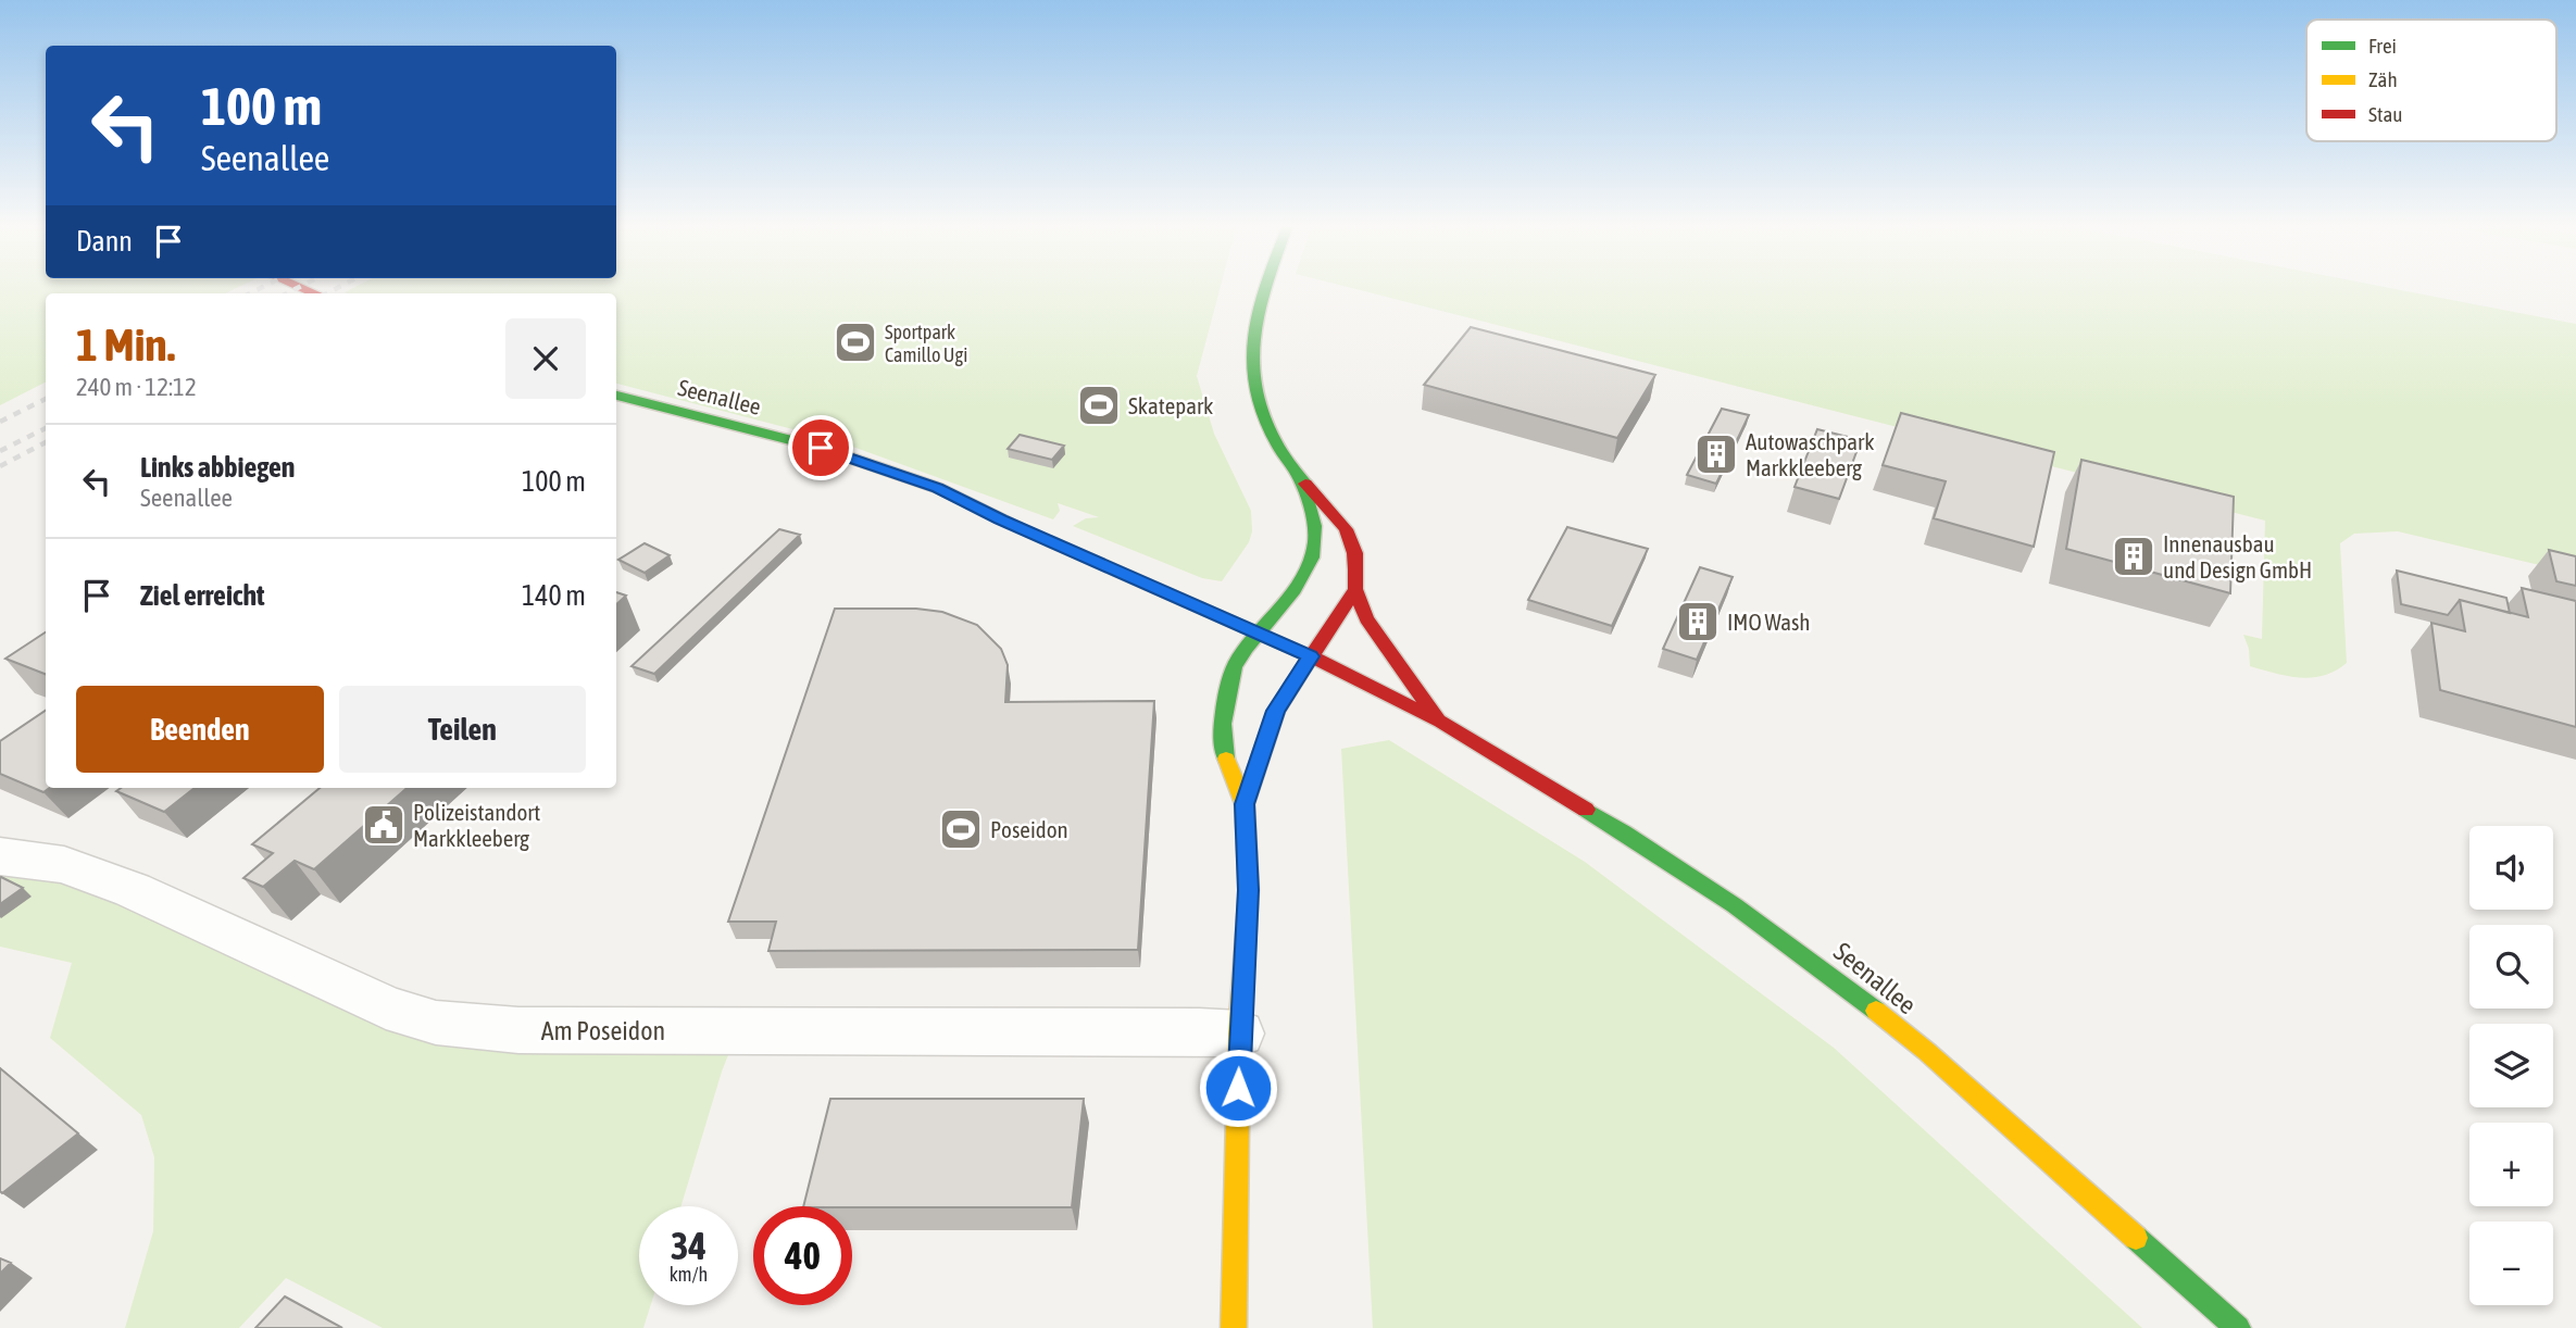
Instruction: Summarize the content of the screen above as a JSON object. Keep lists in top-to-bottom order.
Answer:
{
  "streets": {
    "street": ["Seenallee", "Am Poseidon"]
  },
  "places": {
    "sports": ["Sportpark Camillo Ugi", "Skatepark", "Poseidon"],
    "building": ["Autowaschpark Markkleeberg", "Innenausbau und Design GmbH", "IMO Wash"],
    "public building": ["Polizeistandort Markkleeberg"]
  },
  "legend": ["Frei", "Zäh", "Stau"],
  "page": {
    "turn": ["100 m", "Seenallee"],
    "then": "Dann",
    "heading": ["1 Min.", "240 m · 12:12"],
    "list": [
      {
        "name": "Links abbiegen",
        "note": "Seenallee",
        "value": "100 m"
      },
      {
        "name": "Ziel erreicht",
        "value": "140 m"
      }
    ],
    "buttons": ["Beenden", "Teilen"],
    "map_buttons": ["+", "−"],
    "speed": "34 km/h",
    "limit": "40"
  }
}
